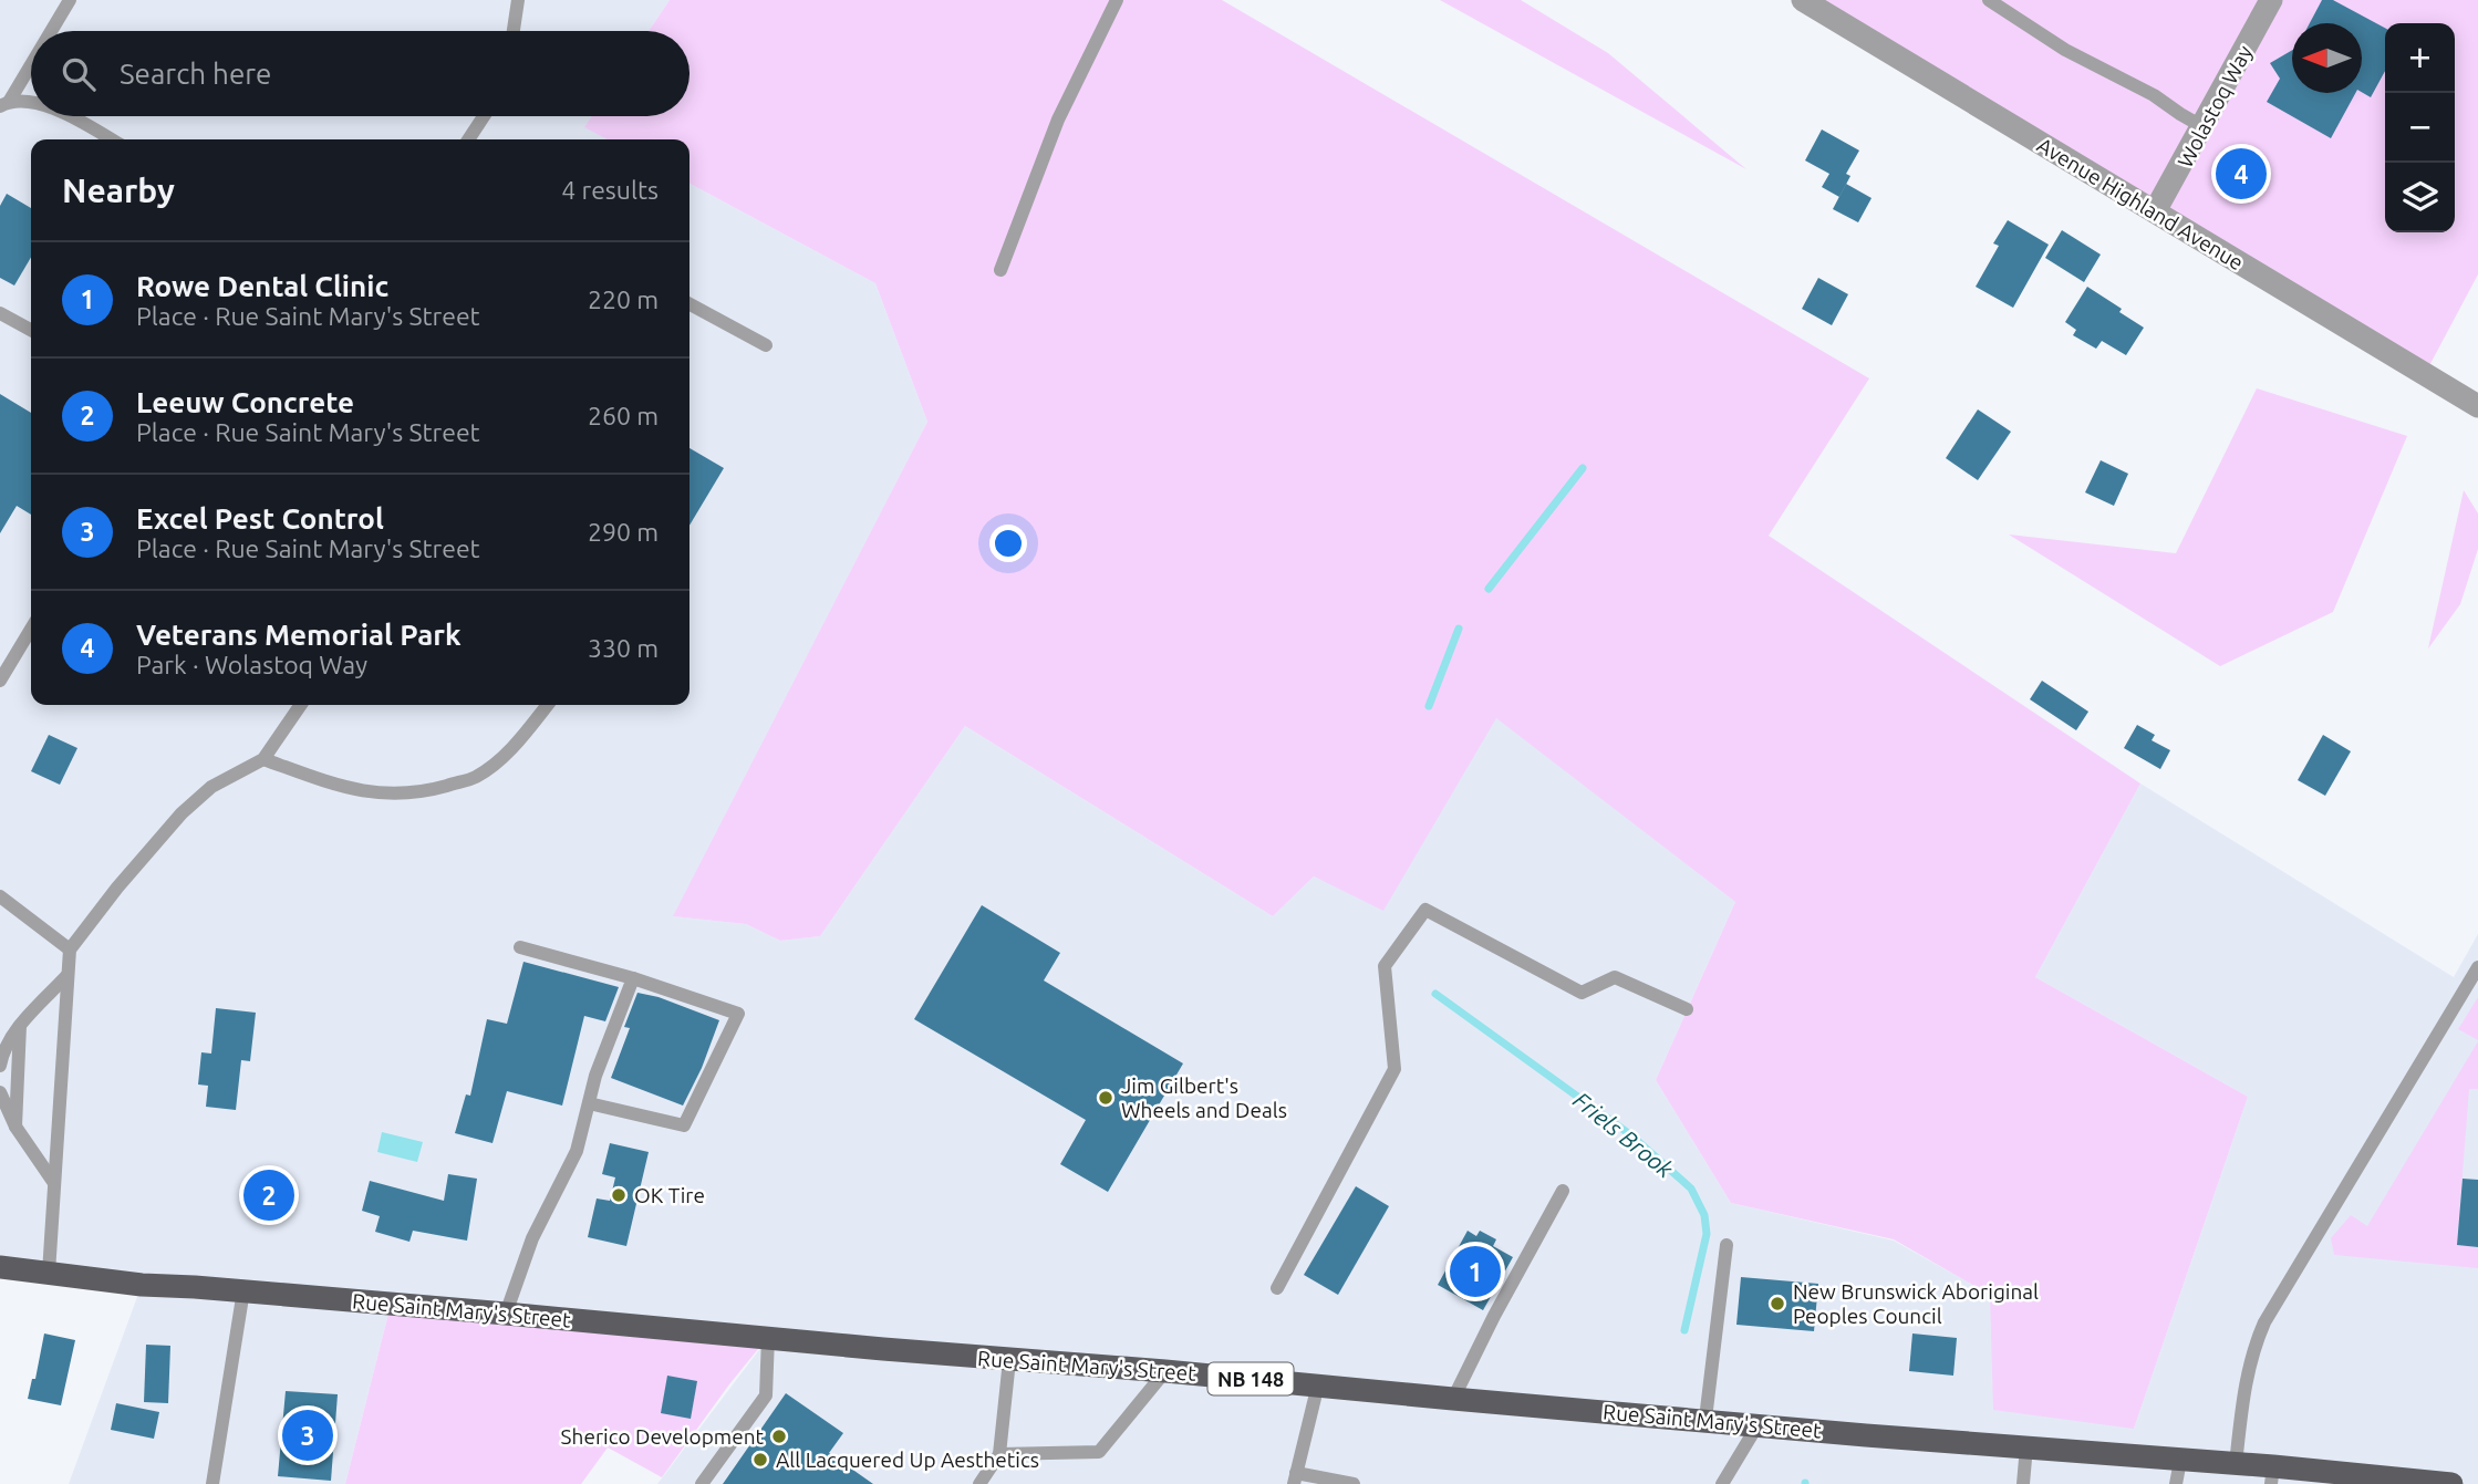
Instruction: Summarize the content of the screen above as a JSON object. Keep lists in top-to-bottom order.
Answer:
{
  "streets": {
    "main road": ["Rue Saint Mary's Street", "NB 148"],
    "street": ["Wolastoq Way", "Avenue Highland Avenue"]
  },
  "crossings": [
    ["Wolastoq Way", "Avenue Highland Avenue"]
  ],
  "water": ["Friels Brook"],
  "places": [
    "Jim Gilbert's Wheels and Deals",
    "OK Tire",
    "New Brunswick Aboriginal Peoples Council",
    "Sherico Development",
    "All Lacquered Up Aesthetics"
  ],
  "north": "left",
  "page": {
    "map_buttons": ["+", "−"],
    "search": "Search here",
    "heading": ["Nearby", "4 results"],
    "pins": [
      "4",
      "2",
      "1",
      "3"
    ],
    "list": [
      {
        "mark": "1",
        "name": "Rowe Dental Clinic",
        "note": "Place · Rue Saint Mary's Street",
        "value": "220 m"
      },
      {
        "mark": "2",
        "name": "Leeuw Concrete",
        "note": "Place · Rue Saint Mary's Street",
        "value": "260 m"
      },
      {
        "mark": "3",
        "name": "Excel Pest Control",
        "note": "Place · Rue Saint Mary's Street",
        "value": "290 m"
      },
      {
        "mark": "4",
        "name": "Veterans Memorial Park",
        "note": "Park · Wolastoq Way",
        "value": "330 m"
      }
    ]
  }
}
